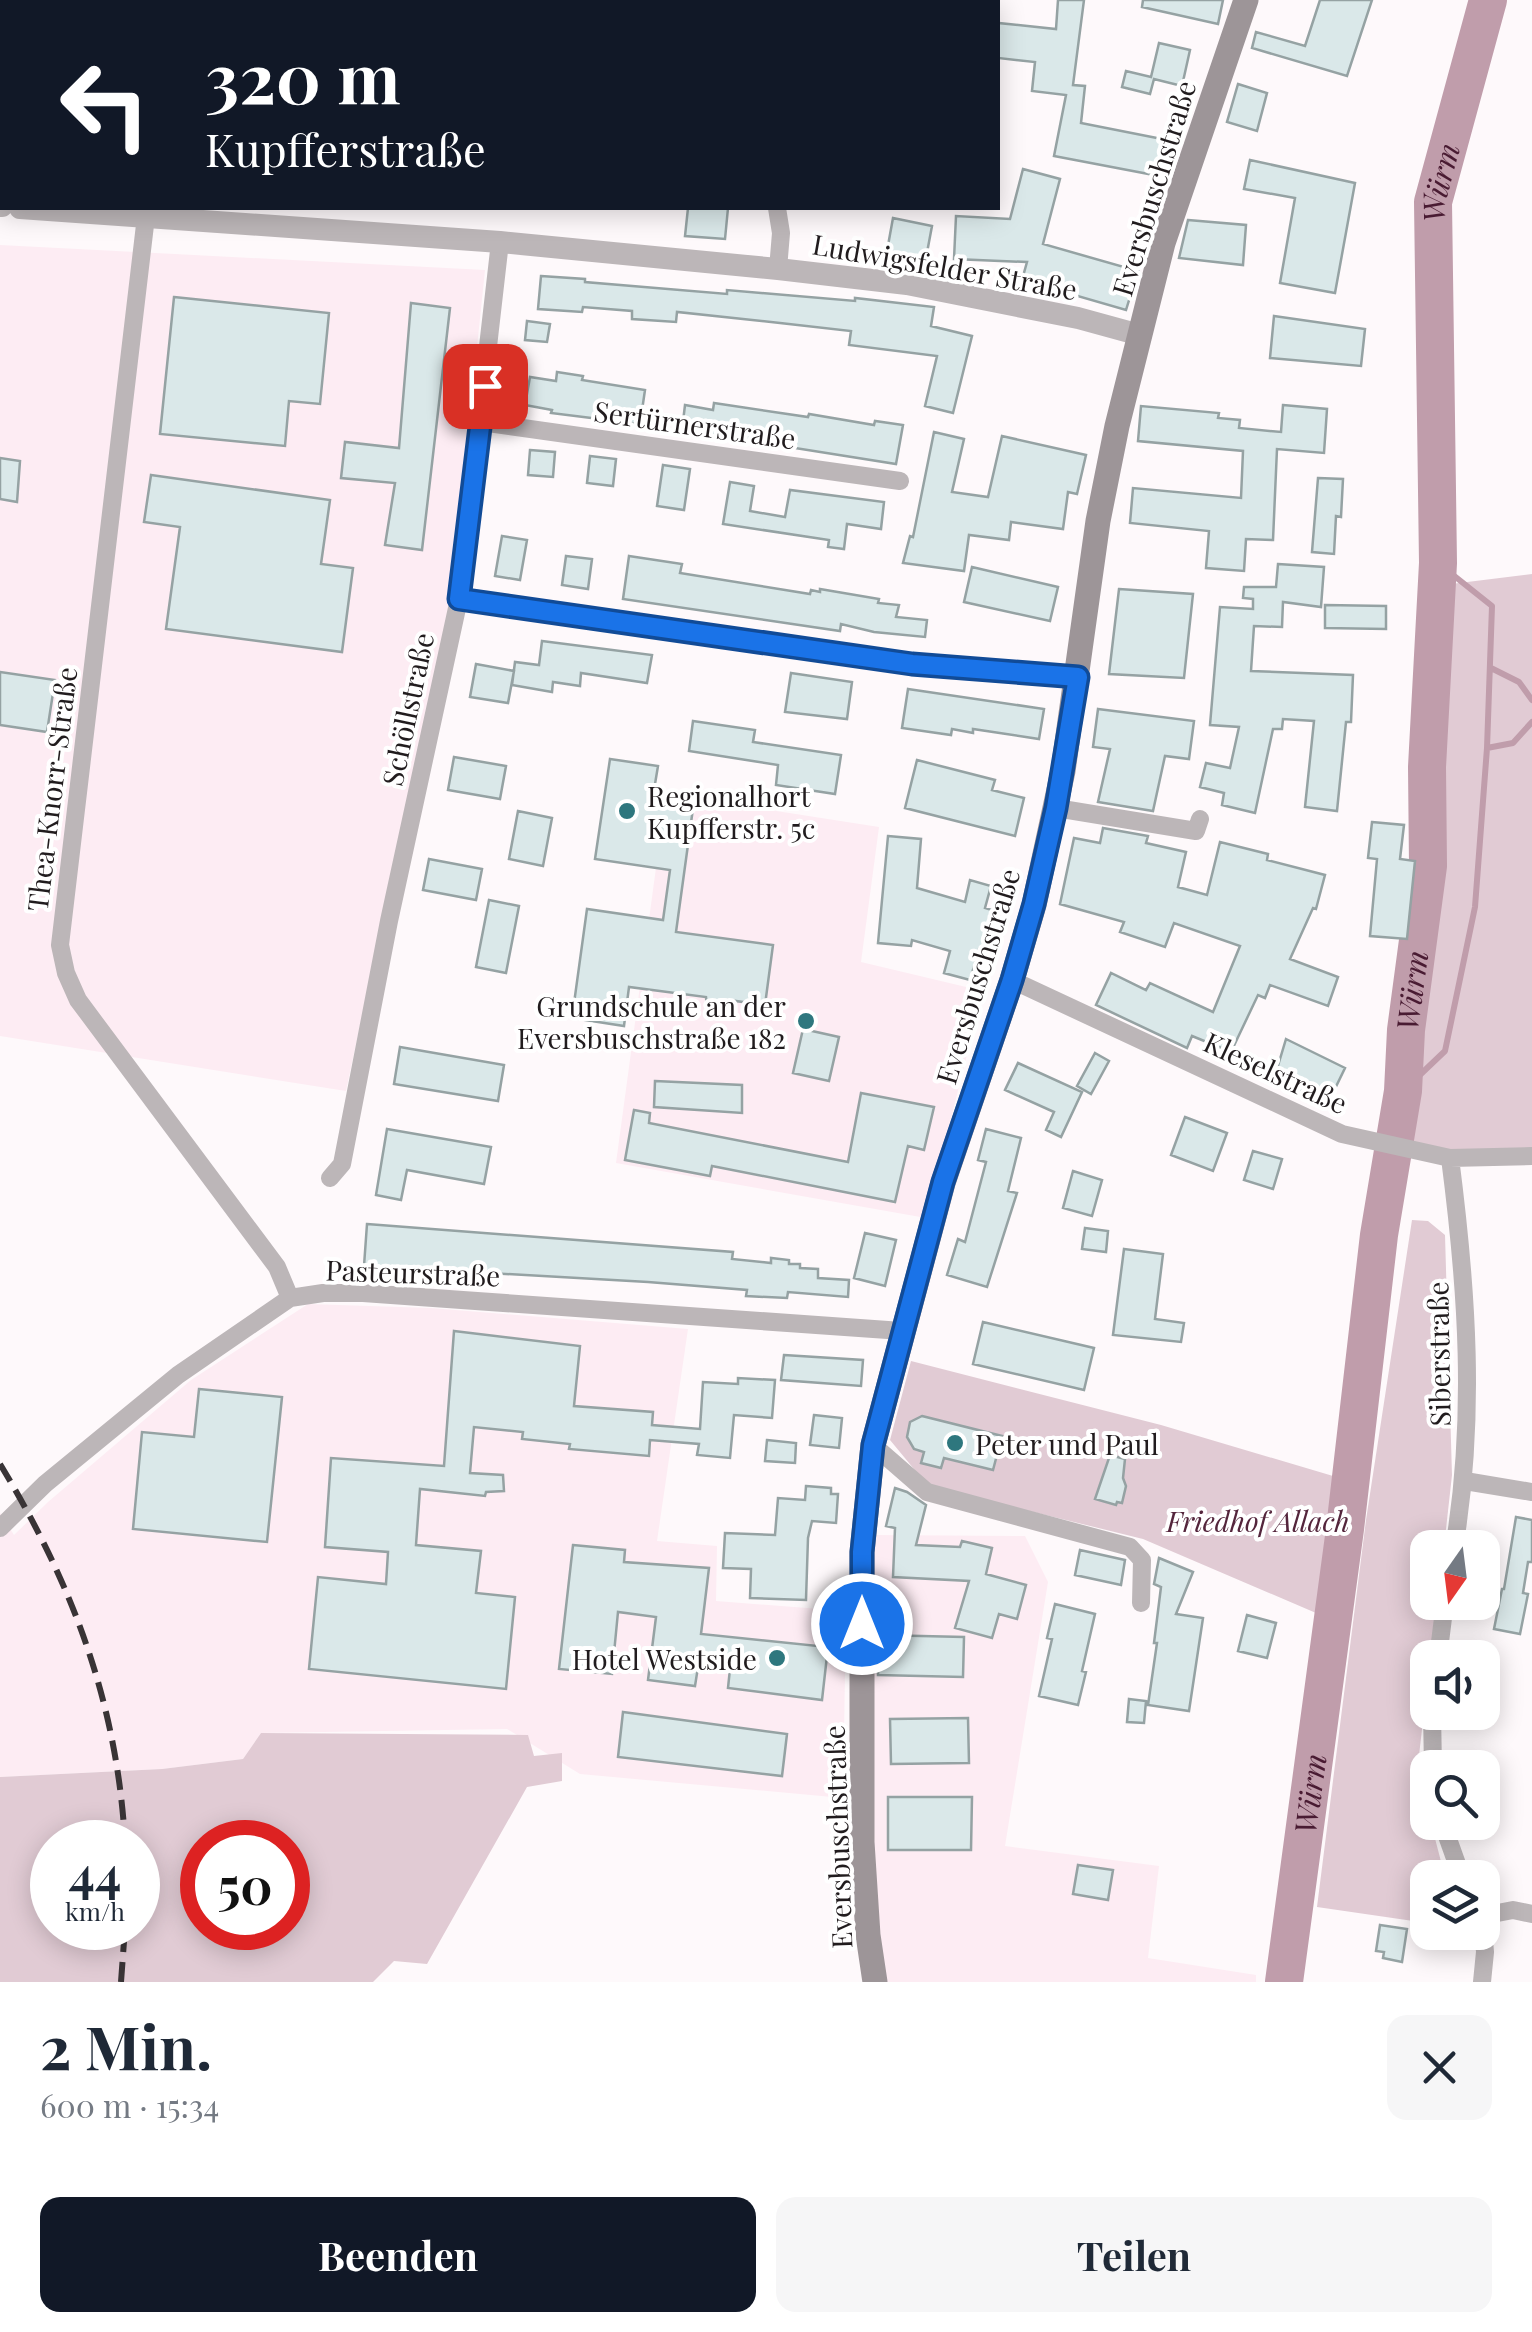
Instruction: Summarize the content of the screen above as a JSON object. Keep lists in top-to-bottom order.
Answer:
{
  "streets": {
    "main road": ["Eversbuschstraße"],
    "street": [
      "Ludwigsfelder Straße",
      "Sertürnerstraße",
      "Schöllstraße",
      "Thea-Knorr-Straße",
      "Kleselstraße",
      "Pasteurstraße",
      "Siberstraße"
    ]
  },
  "crossings": [
    ["Eversbuschstraße", "Ludwigsfelder Straße"],
    ["Eversbuschstraße", "Kleselstraße"],
    ["Eversbuschstraße", "Pasteurstraße"],
    ["Ludwigsfelder Straße", "Schöllstraße"],
    ["Ludwigsfelder Straße", "Thea-Knorr-Straße"],
    ["Sertürnerstraße", "Schöllstraße"],
    ["Thea-Knorr-Straße", "Pasteurstraße"],
    ["Kleselstraße", "Siberstraße"]
  ],
  "water": ["Würm"],
  "parks": ["Friedhof Allach"],
  "places": [
    "Regionalhort Kupfferstr. 5c",
    "Grundschule an der Eversbuschstraße 182",
    "Peter und Paul",
    "Hotel Westside"
  ],
  "north": "bottom",
  "page": {
    "turn": ["320 m", "Kupfferstraße"],
    "speed": "44 km/h",
    "limit": "50",
    "heading": ["2 Min.", "600 m · 15:34"],
    "buttons": ["Beenden", "Teilen"]
  }
}
